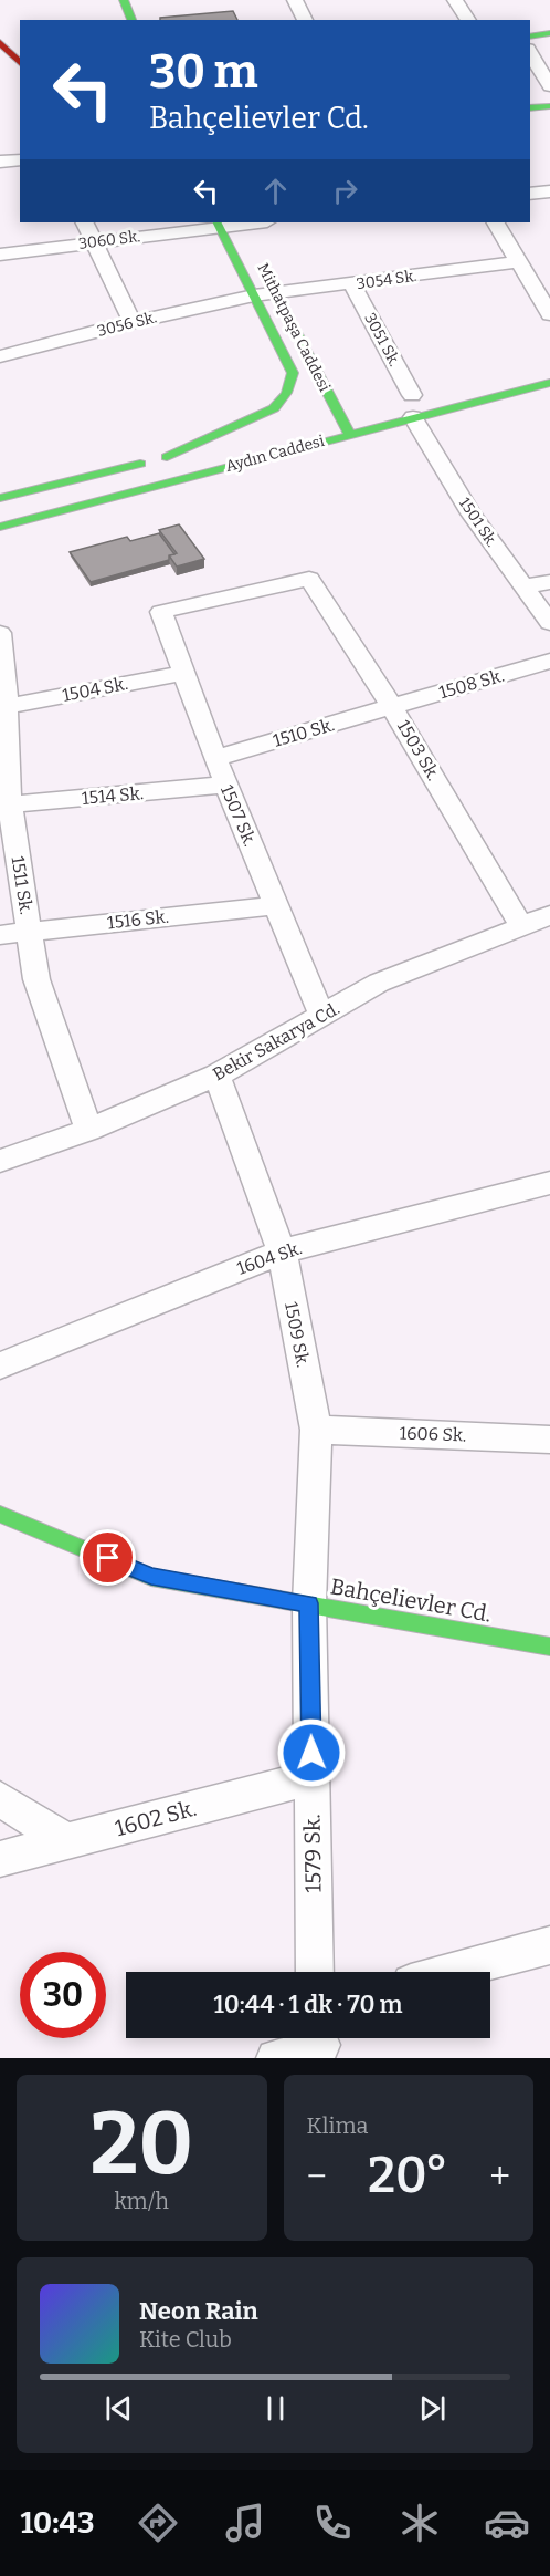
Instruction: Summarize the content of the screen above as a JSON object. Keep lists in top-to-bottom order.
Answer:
{
  "streets": {
    "main road": ["Mithatpaşa Caddesi", "Aydın Caddesi", "Bahçelievler Cd."],
    "street": [
      "3060 Sk.",
      "3054 Sk.",
      "3056 Sk.",
      "3051 Sk.",
      "1501 Sk.",
      "1508 Sk.",
      "1504 Sk.",
      "1510 Sk.",
      "1503 Sk.",
      "1514 Sk.",
      "1507 Sk.",
      "1511 Sk.",
      "1516 Sk.",
      "Bekir Sakarya Cd.",
      "1604 Sk.",
      "1509 Sk.",
      "1606 Sk.",
      "1602 Sk.",
      "1579 Sk."
    ]
  },
  "crossings": [
    ["3060 Sk.", "Mithatpaşa Caddesi"],
    ["3054 Sk.", "3056 Sk."],
    ["3054 Sk.", "Mithatpaşa Caddesi"],
    ["3054 Sk.", "3051 Sk."],
    ["3056 Sk.", "Mithatpaşa Caddesi"],
    ["Mithatpaşa Caddesi", "Aydın Caddesi"],
    ["Aydın Caddesi", "1501 Sk."],
    ["1508 Sk.", "1510 Sk."],
    ["1508 Sk.", "1503 Sk."],
    ["1504 Sk.", "1507 Sk."],
    ["1504 Sk.", "1511 Sk."],
    ["1510 Sk.", "1503 Sk."],
    ["1510 Sk.", "1507 Sk."],
    ["1503 Sk.", "1507 Sk."],
    ["1503 Sk.", "Bekir Sakarya Cd."],
    ["1514 Sk.", "1507 Sk."],
    ["1514 Sk.", "1511 Sk."],
    ["1507 Sk.", "1516 Sk."],
    ["1507 Sk.", "Bekir Sakarya Cd."],
    ["1511 Sk.", "1516 Sk."],
    ["1511 Sk.", "Bekir Sakarya Cd."],
    ["Bekir Sakarya Cd.", "1509 Sk."],
    ["1604 Sk.", "1509 Sk."],
    ["1509 Sk.", "1606 Sk."],
    ["1509 Sk.", "Bahçelievler Cd."],
    ["1509 Sk.", "1579 Sk."],
    ["Bahçelievler Cd.", "1579 Sk."],
    ["1602 Sk.", "1579 Sk."]
  ],
  "page": {
    "turn": ["30 m", "Bahçelievler Cd."],
    "limit": "30",
    "trip": "10:44 · 1 dk · 70 m",
    "tile": [
      ["20", "km/h"],
      "Klima"
    ],
    "heat": ["−", "20°", "+"],
    "song": ["Neon Rain", "Kite Club"],
    "tabs": "10:43"
  }
}
